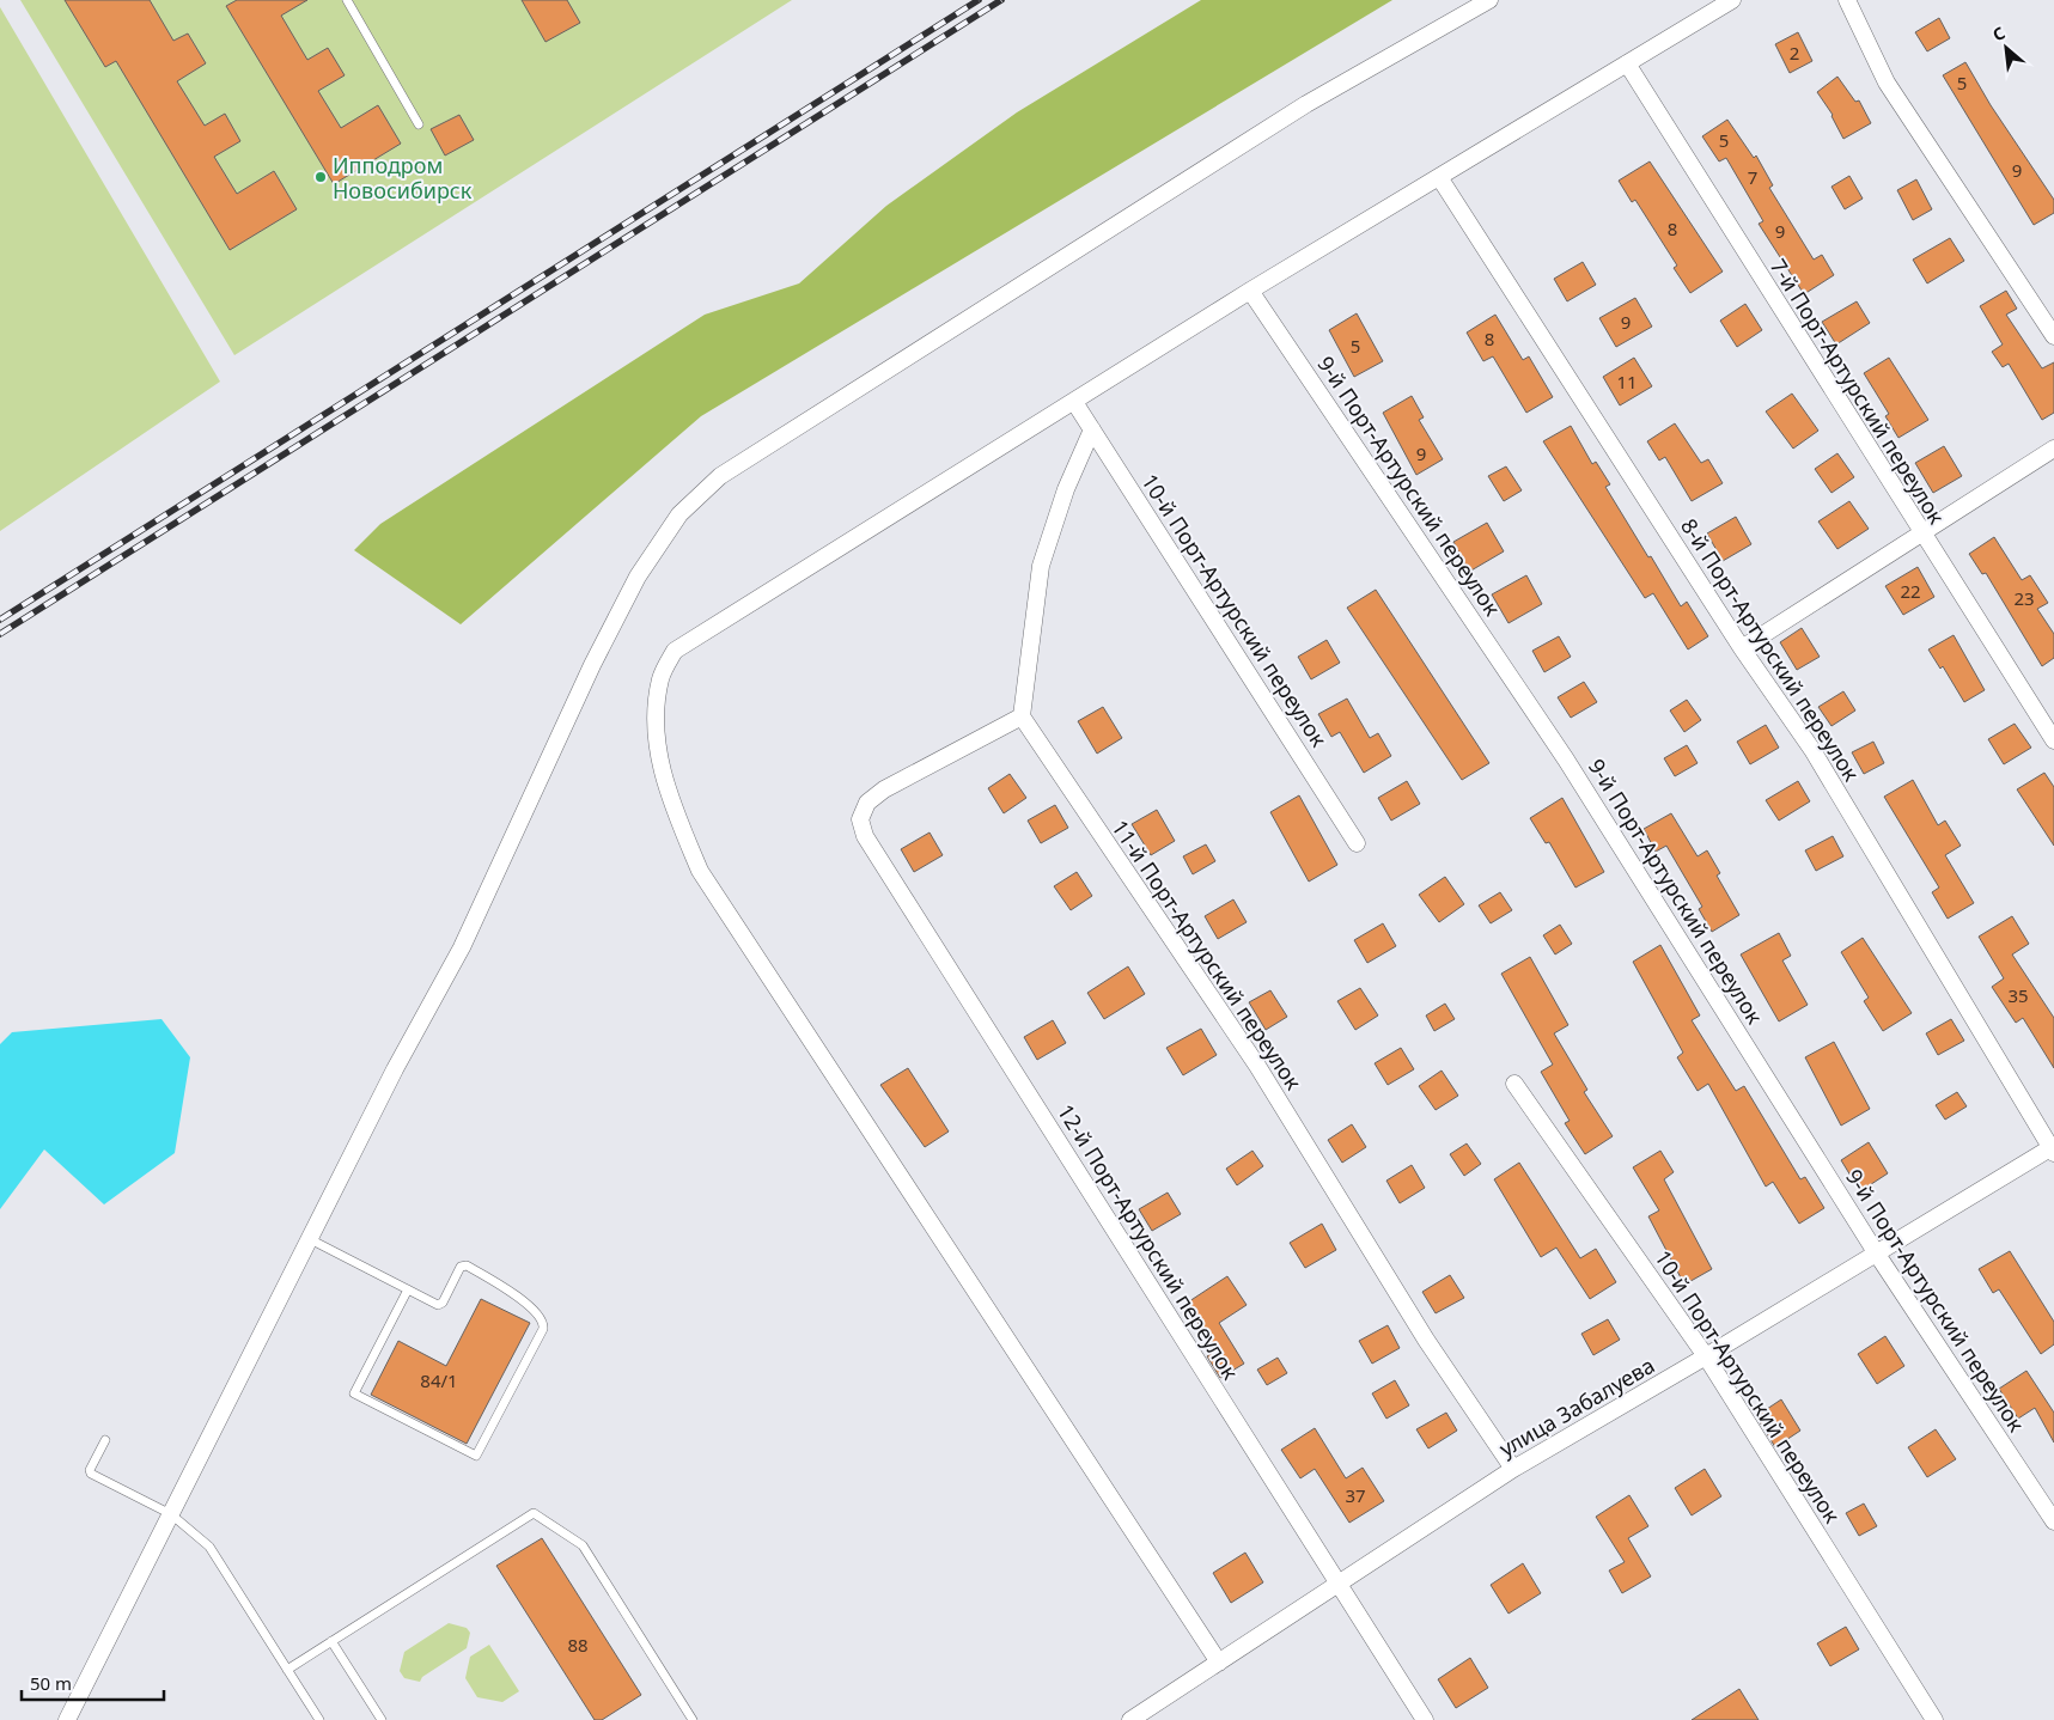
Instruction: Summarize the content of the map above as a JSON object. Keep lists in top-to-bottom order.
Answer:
{
  "streets": {
    "street": [
      "7-й Порт-Артурский переулок",
      "9-й Порт-Артурский переулок",
      "10-й Порт-Артурский переулок",
      "8-й Порт-Артурский переулок",
      "11-й Порт-Артурский переулок",
      "12-й Порт-Артурский переулок",
      "улица Забалуева"
    ]
  },
  "crossings": [
    ["9-й Порт-Артурский переулок", "улица Забалуева"],
    ["10-й Порт-Артурский переулок", "улица Забалуева"],
    ["8-й Порт-Артурский переулок", "улица Забалуева"],
    ["11-й Порт-Артурский переулок", "12-й Порт-Артурский переулок"],
    ["11-й Порт-Артурский переулок", "улица Забалуева"],
    ["12-й Порт-Артурский переулок", "улица Забалуева"]
  ],
  "places": ["Ипподром Новосибирск"],
  "house_numbers": [
    "2",
    "5",
    "5",
    "9",
    "7",
    "8",
    "9",
    "9",
    "8",
    "5",
    "11",
    "9",
    "22",
    "23",
    "35",
    "84/1",
    "37",
    "88"
  ],
  "scale_bar": "50 m",
  "north": "top left"
}
